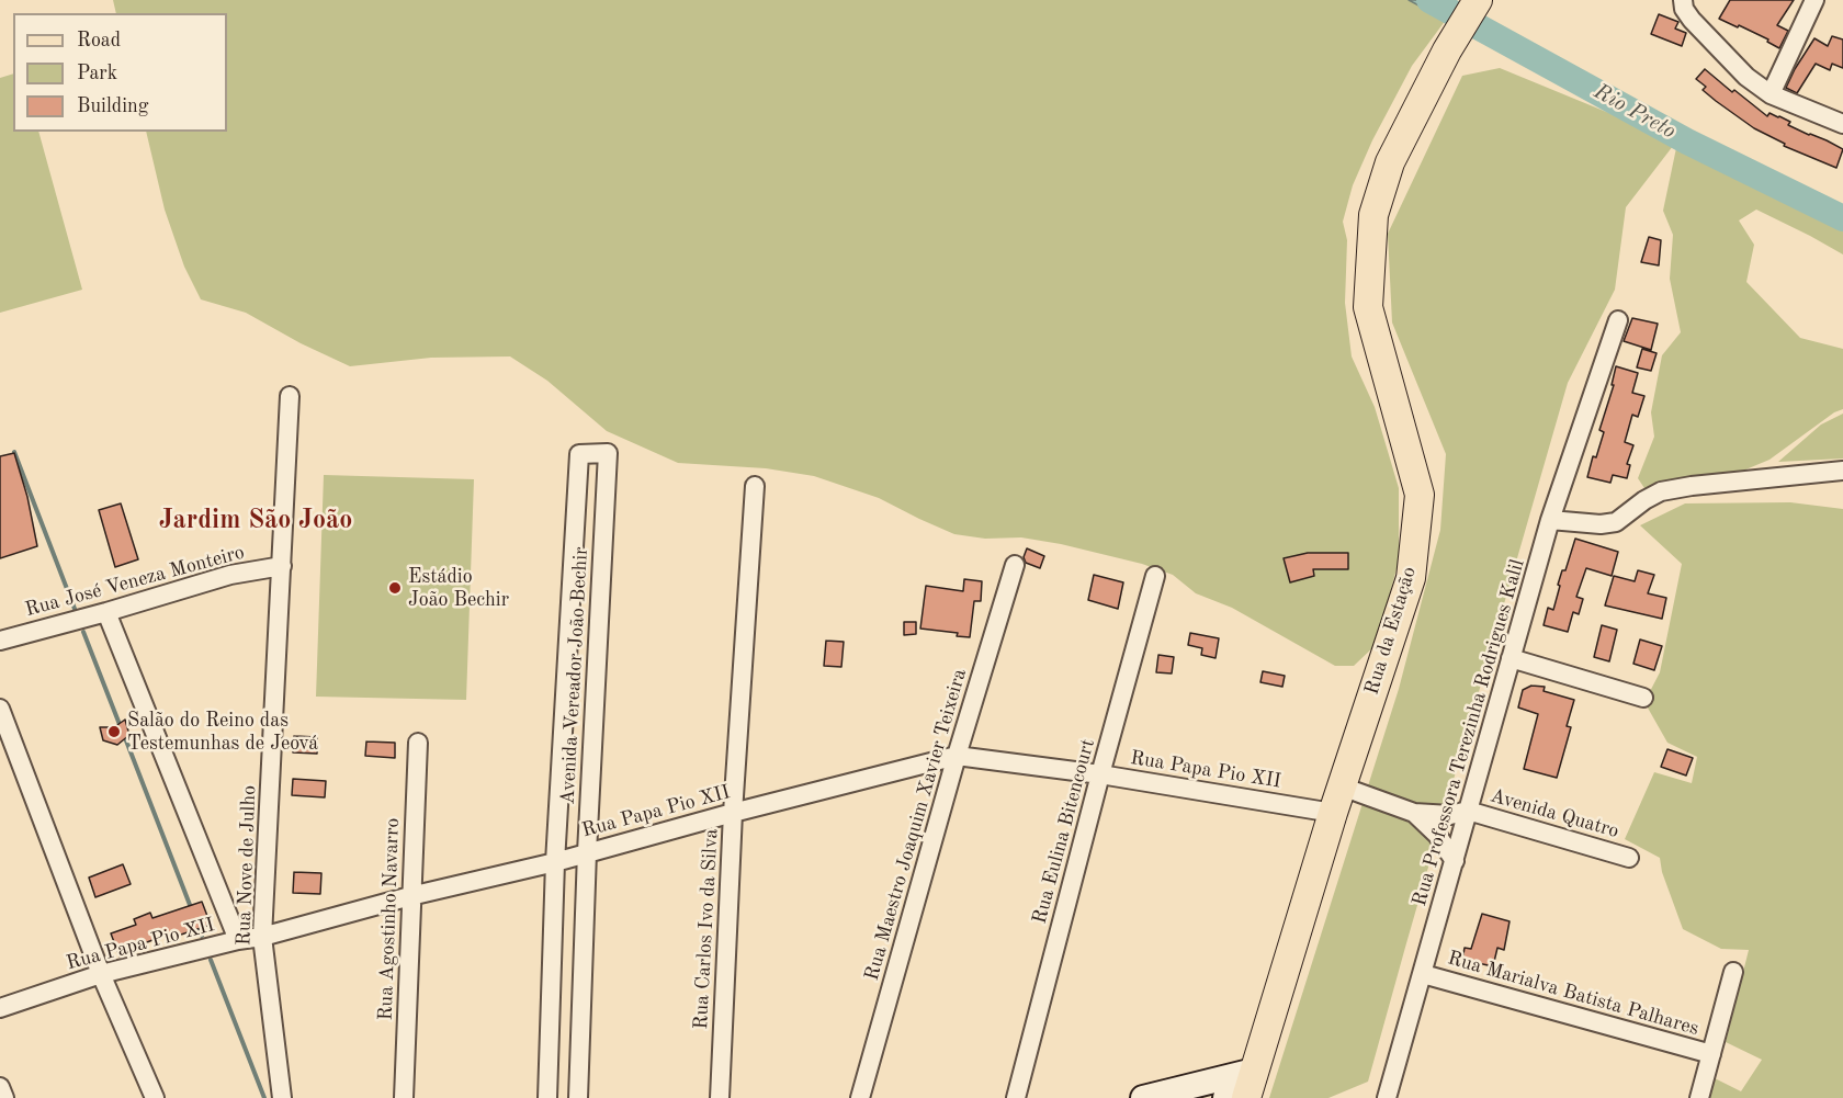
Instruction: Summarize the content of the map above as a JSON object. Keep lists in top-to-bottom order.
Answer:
{
  "streets": {
    "main road": ["Rua da Estação"],
    "street": [
      "Rua José Veneza Monteiro",
      "Avenida Vereador João Bechir",
      "Rua Professora Terezinha Rodrigues Kalil",
      "Rua Papa Pio XII",
      "Avenida Quatro",
      "Rua Maestro Joaquim Xavier Teixeira",
      "Rua Eulina Bitencourt",
      "Rua Nove de Julho",
      "Rua Agostinho Navarro",
      "Rua Carlos Ivo da Silva",
      "Rua Marialva Batista Palhares"
    ]
  },
  "crossings": [
    ["Rua José Veneza Monteiro", "Rua Nove de Julho"],
    ["Rua da Estação", "Rua Papa Pio XII"],
    ["Avenida Vereador João Bechir", "Rua Papa Pio XII"],
    ["Rua Professora Terezinha Rodrigues Kalil", "Avenida Quatro"],
    ["Rua Professora Terezinha Rodrigues Kalil", "Rua Marialva Batista Palhares"],
    ["Rua Papa Pio XII", "Rua Maestro Joaquim Xavier Teixeira"],
    ["Rua Papa Pio XII", "Rua Eulina Bitencourt"],
    ["Rua Papa Pio XII", "Rua Nove de Julho"],
    ["Rua Papa Pio XII", "Rua Agostinho Navarro"],
    ["Rua Papa Pio XII", "Rua Carlos Ivo da Silva"]
  ],
  "districts": ["Jardim São João"],
  "water": ["Rio Preto"],
  "places": ["Estádio João Bechir", "Salão do Reino das Testemunhas de Jeová"],
  "legend": ["Road", "Park", "Building"]
}
